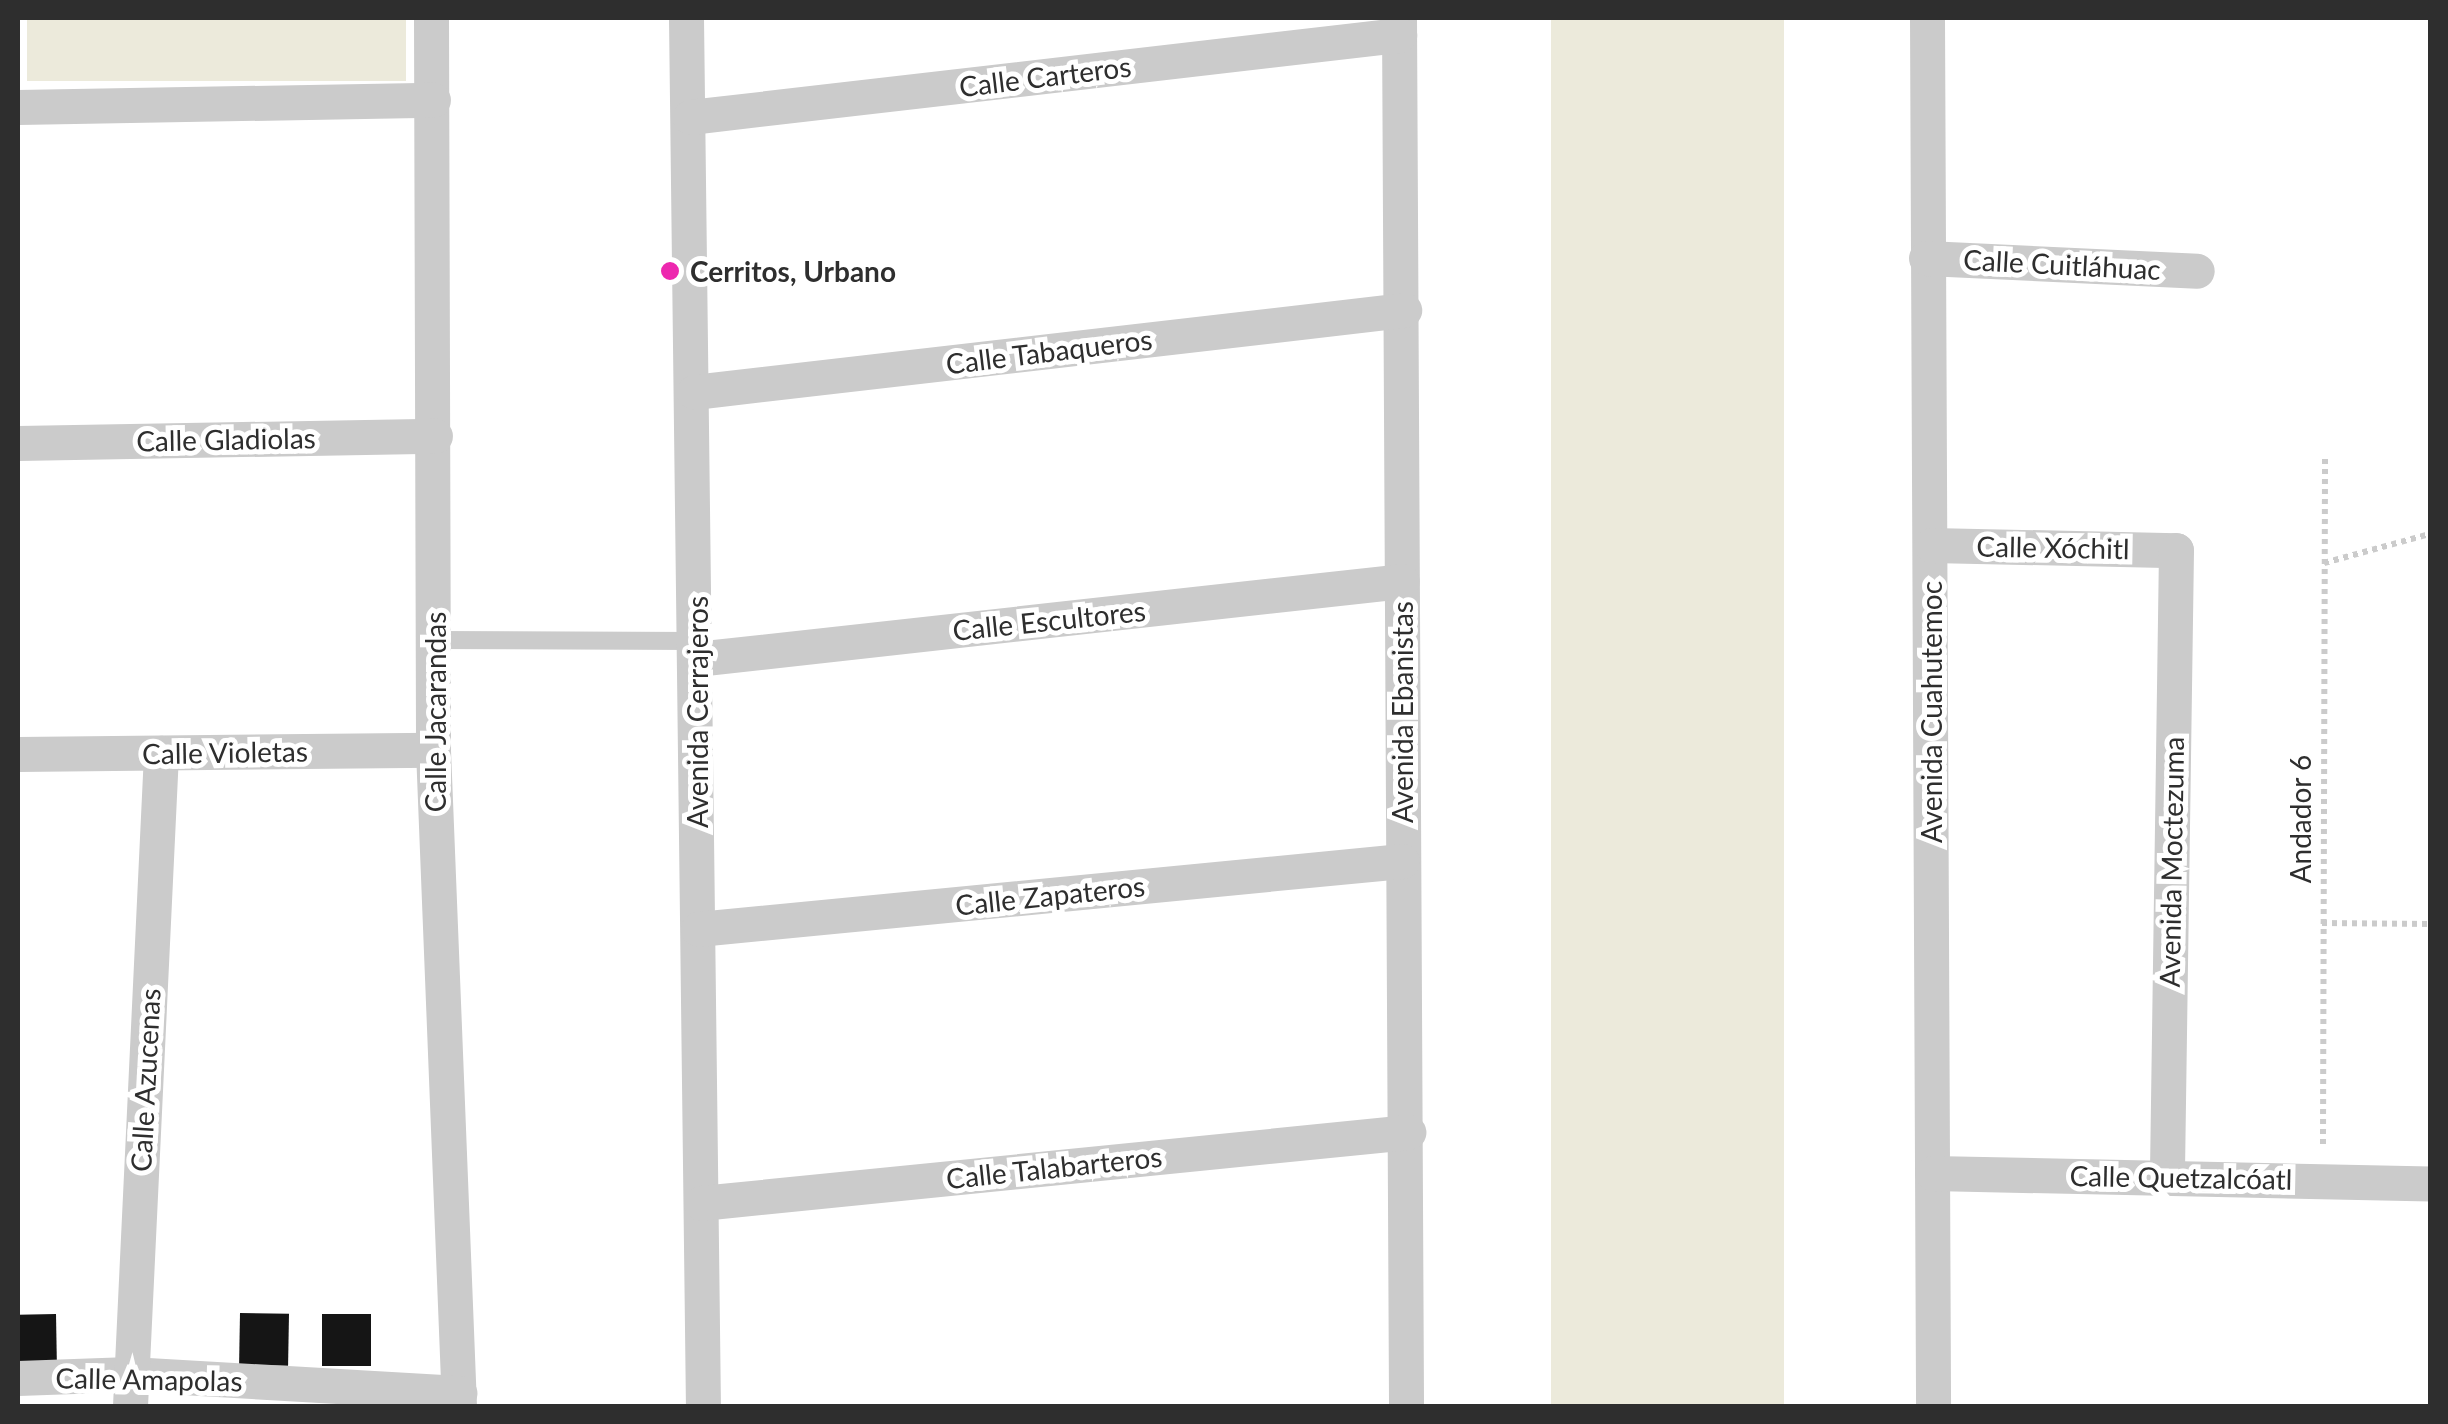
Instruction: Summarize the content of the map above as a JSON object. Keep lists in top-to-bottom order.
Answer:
{
  "streets": {
    "street": [
      "Calle Carteros",
      "Calle Cuitláhuac",
      "Calle Tabaqueros",
      "Calle Gladiolas",
      "Calle Xóchitl",
      "Calle Escultores",
      "Calle Jacarandas",
      "Avenida Cerrajeros",
      "Avenida Ebanistas",
      "Avenida Cuahutemoc",
      "Calle Violetas",
      "Avenida Moctezuma",
      "Calle Zapateros",
      "Calle Azucenas",
      "Calle Talabarteros",
      "Calle Quetzalcóatl",
      "Calle Amapolas"
    ],
    "path": ["Andador 6"]
  },
  "crossings": [
    ["Calle Carteros", "Avenida Cerrajeros"],
    ["Calle Carteros", "Avenida Ebanistas"],
    ["Calle Cuitláhuac", "Avenida Cuahutemoc"],
    ["Calle Tabaqueros", "Avenida Cerrajeros"],
    ["Calle Tabaqueros", "Avenida Ebanistas"],
    ["Calle Gladiolas", "Calle Jacarandas"],
    ["Calle Xóchitl", "Avenida Cuahutemoc"],
    ["Calle Xóchitl", "Avenida Moctezuma"],
    ["Calle Escultores", "Avenida Cerrajeros"],
    ["Calle Escultores", "Avenida Ebanistas"],
    ["Calle Jacarandas", "Calle Violetas"],
    ["Calle Jacarandas", "Calle Amapolas"],
    ["Avenida Cerrajeros", "Calle Zapateros"],
    ["Avenida Cerrajeros", "Calle Talabarteros"],
    ["Avenida Ebanistas", "Calle Zapateros"],
    ["Avenida Ebanistas", "Calle Talabarteros"],
    ["Avenida Cuahutemoc", "Calle Quetzalcóatl"],
    ["Calle Violetas", "Calle Azucenas"],
    ["Andador 6", "Calle Quetzalcóatl"],
    ["Avenida Moctezuma", "Calle Quetzalcóatl"],
    ["Calle Azucenas", "Calle Amapolas"]
  ],
  "places": ["Cerritos, Urbano"]
}
